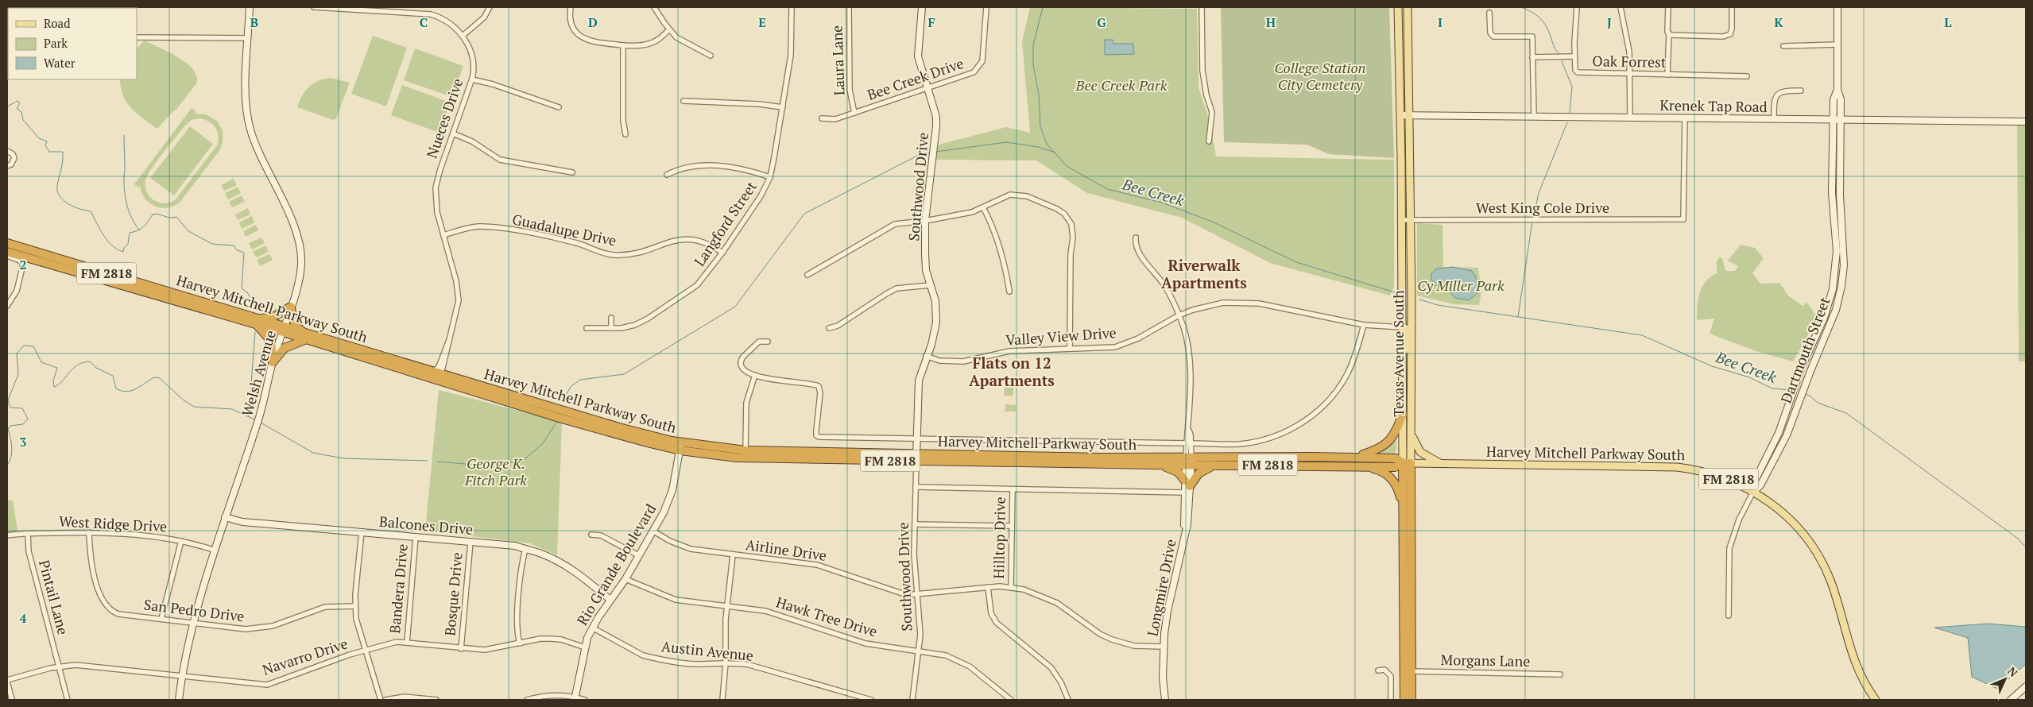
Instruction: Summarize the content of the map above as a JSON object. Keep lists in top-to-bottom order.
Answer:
{
  "streets": {
    "highway": ["FM 2818", "Harvey Mitchell Parkway South", "Texas Avenue South"],
    "street": [
      "Laura Lane",
      "Oak Forrest",
      "Bee Creek Drive",
      "Krenek Tap Road",
      "Nueces Drive",
      "Southwood Drive",
      "West King Cole Drive",
      "Langford Street",
      "Guadalupe Drive",
      "Valley View Drive",
      "Dartmouth Street",
      "Welsh Avenue",
      "West Ridge Drive",
      "Balcones Drive",
      "Hilltop Drive",
      "Airline Drive",
      "Rio Grande Boulevard",
      "Longmire Drive",
      "Bandera Drive",
      "Bosque Drive",
      "Pintail Lane",
      "San Pedro Drive",
      "Hawk Tree Drive",
      "Austin Avenue",
      "Navarro Drive",
      "Morgans Lane"
    ]
  },
  "crossings": [
    ["Laura Lane", "Bee Creek Drive"],
    ["Bee Creek Drive", "Southwood Drive"],
    ["Krenek Tap Road", "West King Cole Drive"],
    ["Krenek Tap Road", "Dartmouth Street"],
    ["Krenek Tap Road", "Texas Avenue South"],
    ["Nueces Drive", "Guadalupe Drive"],
    ["Nueces Drive", "Harvey Mitchell Parkway South"],
    ["Southwood Drive", "Harvey Mitchell Parkway South"],
    ["Southwood Drive", "Valley View Drive"],
    ["Southwood Drive", "Airline Drive"],
    ["Southwood Drive", "Hawk Tree Drive"],
    ["West King Cole Drive", "Texas Avenue South"],
    ["Langford Street", "Guadalupe Drive"],
    ["Harvey Mitchell Parkway South", "Dartmouth Street"],
    ["Harvey Mitchell Parkway South", "Texas Avenue South"],
    ["Harvey Mitchell Parkway South", "Welsh Avenue"],
    ["Harvey Mitchell Parkway South", "Rio Grande Boulevard"],
    ["Harvey Mitchell Parkway South", "Longmire Drive"],
    ["Valley View Drive", "Texas Avenue South"],
    ["Valley View Drive", "Longmire Drive"],
    ["Texas Avenue South", "Morgans Lane"],
    ["Welsh Avenue", "West Ridge Drive"],
    ["Welsh Avenue", "Balcones Drive"],
    ["Welsh Avenue", "San Pedro Drive"],
    ["Welsh Avenue", "Navarro Drive"],
    ["West Ridge Drive", "Pintail Lane"],
    ["West Ridge Drive", "San Pedro Drive"],
    ["Balcones Drive", "Rio Grande Boulevard"],
    ["Balcones Drive", "Bandera Drive"],
    ["Balcones Drive", "Bosque Drive"],
    ["Hilltop Drive", "Airline Drive"],
    ["Airline Drive", "Rio Grande Boulevard"],
    ["Airline Drive", "Longmire Drive"],
    ["Rio Grande Boulevard", "Hawk Tree Drive"],
    ["Rio Grande Boulevard", "Austin Avenue"],
    ["Rio Grande Boulevard", "Navarro Drive"],
    ["Bandera Drive", "Navarro Drive"],
    ["Bosque Drive", "Navarro Drive"],
    ["Pintail Lane", "Navarro Drive"]
  ],
  "districts": ["Riverwalk Apartments", "Flats on 12 Apartments"],
  "water": ["Bee Creek"],
  "parks": [
    "College Station City Cemetery",
    "Bee Creek Park",
    "Cy Miller Park",
    "George K. Fitch Park"
  ],
  "legend": ["Road", "Park", "Water"],
  "north": "top right",
  "grid": {
    "columns": [
      "B",
      "C",
      "D",
      "E",
      "F",
      "G",
      "H",
      "I",
      "J",
      "K",
      "L"
    ],
    "rows": ["2", "3", "4"]
  }
}
